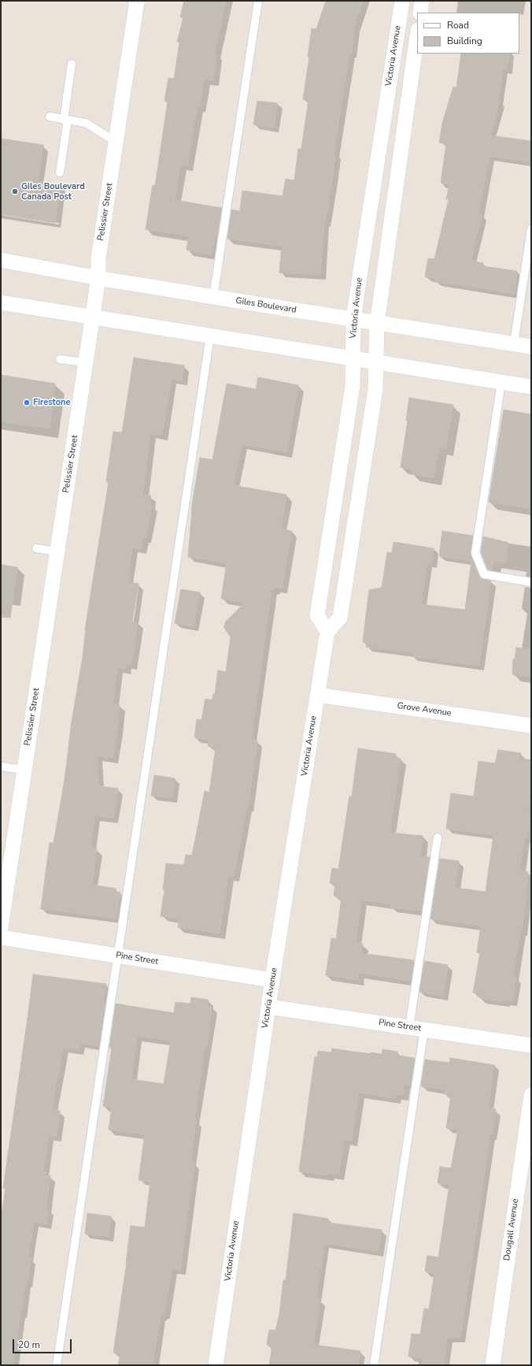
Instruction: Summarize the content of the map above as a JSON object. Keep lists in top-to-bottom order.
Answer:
{
  "streets": {
    "street": [
      "Victoria Avenue",
      "Pelissier Street",
      "Giles Boulevard",
      "Grove Avenue",
      "Pine Street",
      "Dougall Avenue"
    ]
  },
  "crossings": [
    ["Victoria Avenue", "Giles Boulevard"],
    ["Victoria Avenue", "Grove Avenue"],
    ["Victoria Avenue", "Pine Street"],
    ["Pelissier Street", "Giles Boulevard"]
  ],
  "places": ["Giles Boulevard Canada Post", "Firestone"],
  "legend": ["Road", "Building"],
  "scale_bar": "20 m"
}
